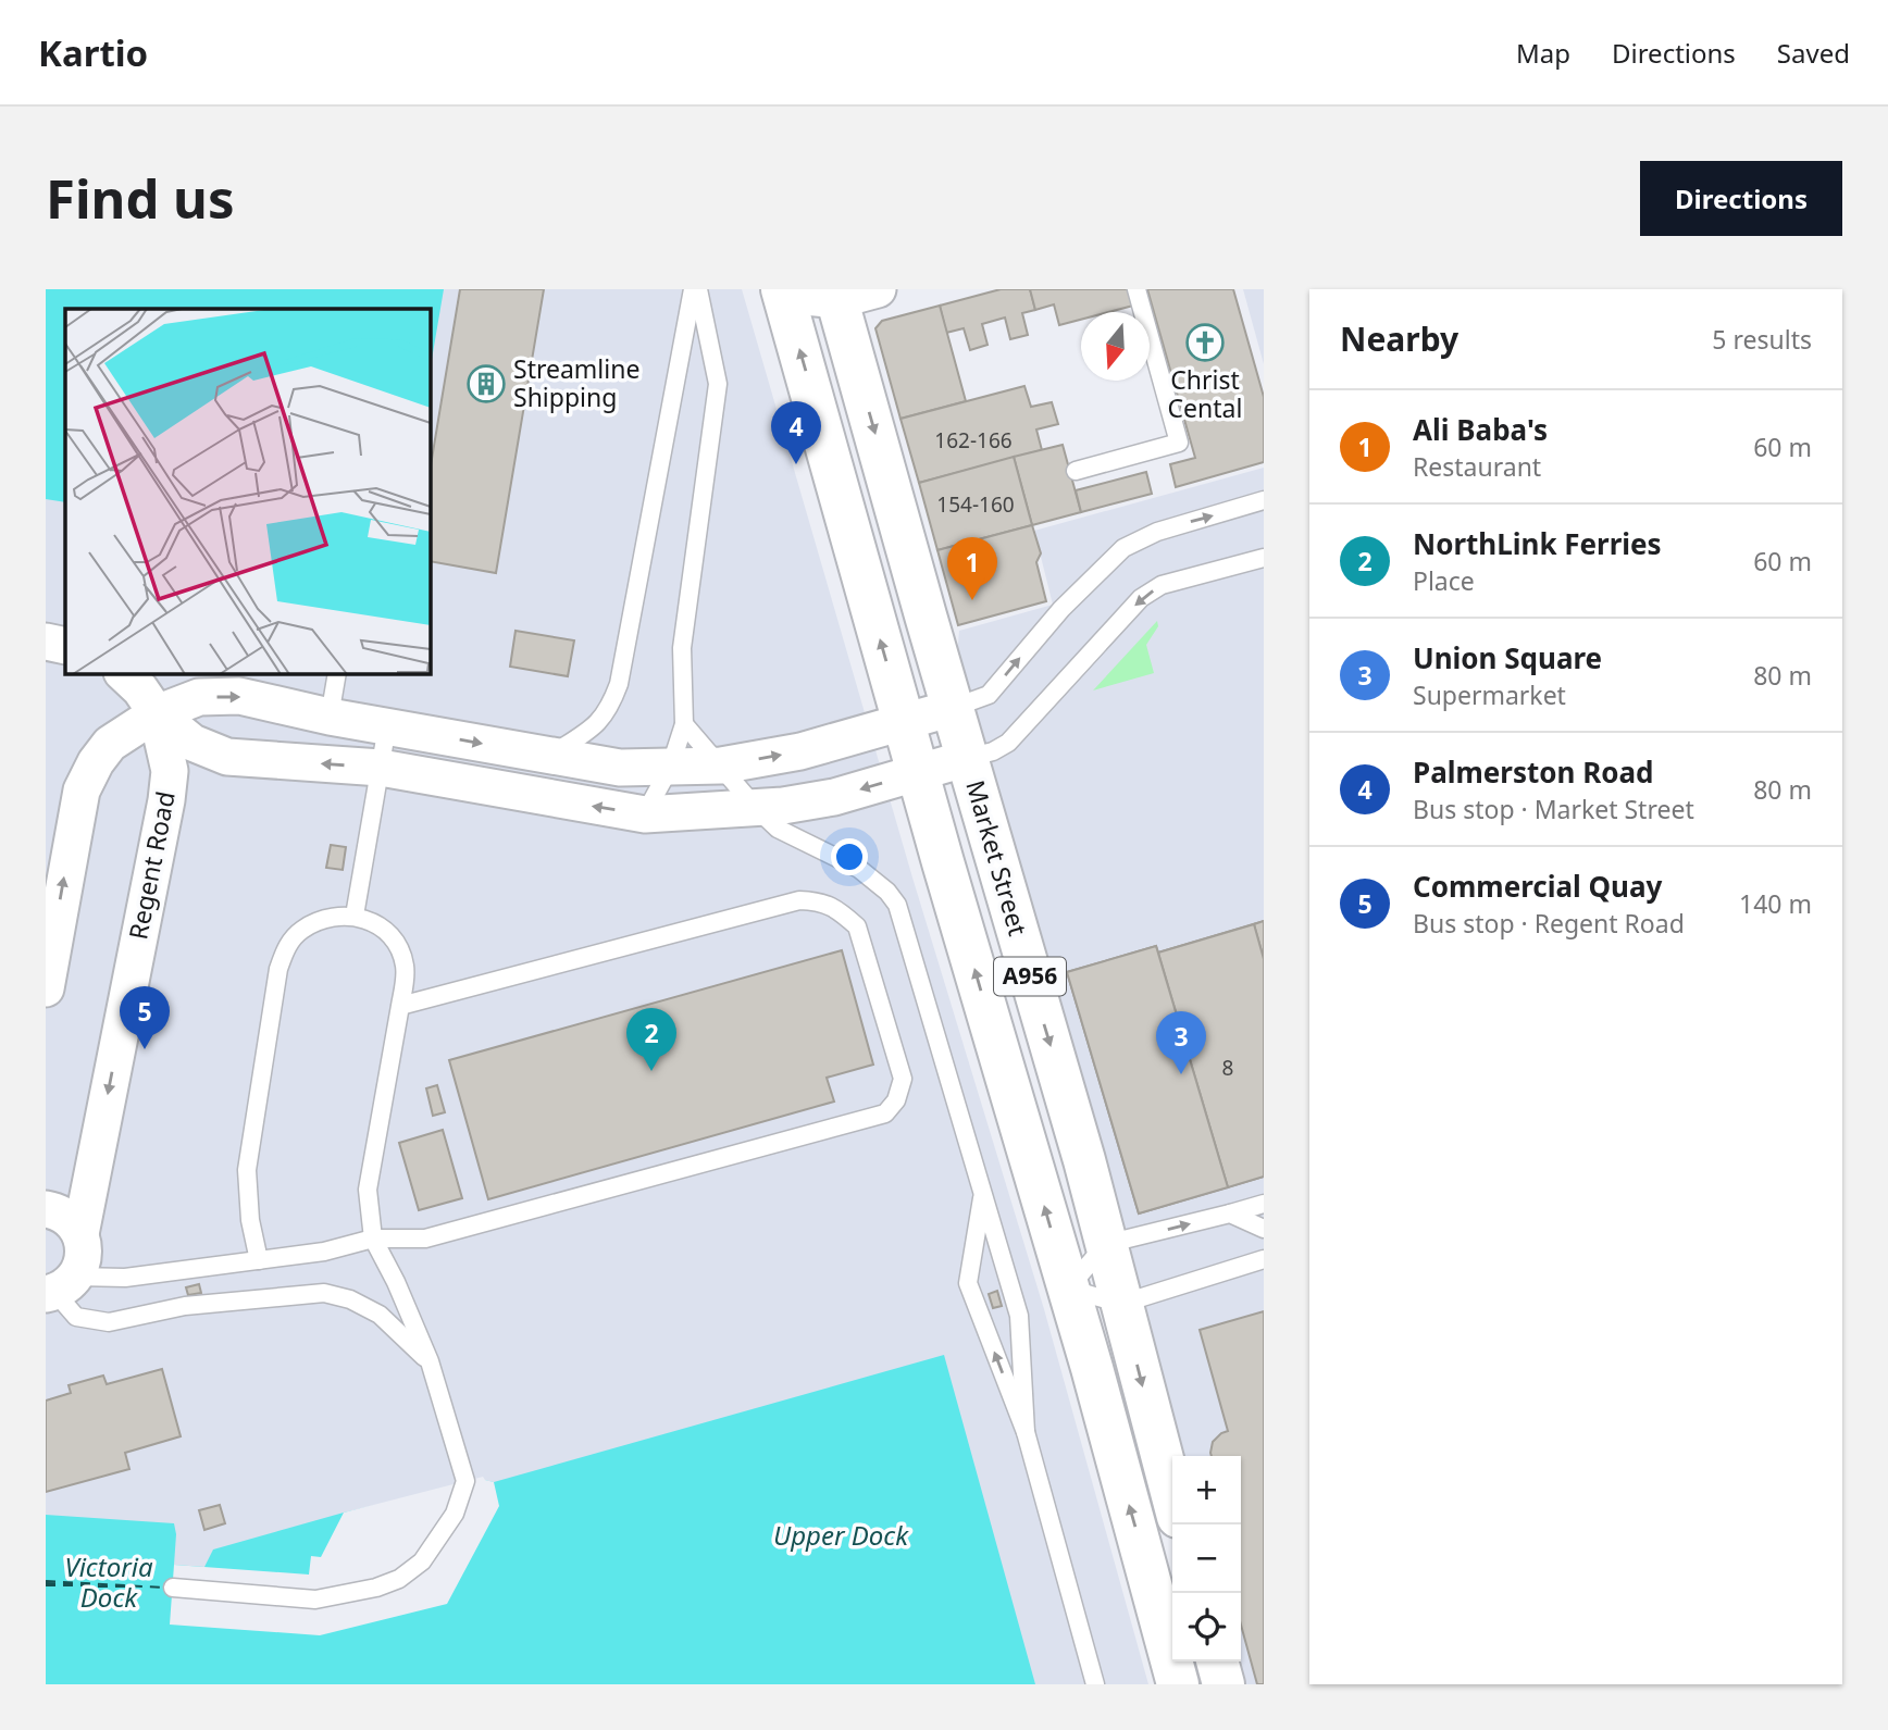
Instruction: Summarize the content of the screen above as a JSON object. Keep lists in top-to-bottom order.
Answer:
{
  "streets": {
    "main road": ["Market Street", "A956"],
    "street": ["Regent Road"]
  },
  "crossings": [
    ["Market Street", "A956"]
  ],
  "water": ["Upper Dock", "Victoria Dock"],
  "places": {
    "church": ["Christ Cental"],
    "building": ["Streamline Shipping"]
  },
  "house_numbers": ["162-166", "154-160", "8"],
  "north": "bottom",
  "page": {
    "header": "Kartio",
    "nav": ["Map", "Directions", "Saved"],
    "buttons": "Directions",
    "title": "Find us",
    "heading": ["Nearby", "5 results"],
    "list": [
      {
        "mark": "1",
        "name": "Ali Baba's",
        "note": "Restaurant",
        "value": "60 m"
      },
      {
        "mark": "2",
        "name": "NorthLink Ferries",
        "note": "Place",
        "value": "60 m"
      },
      {
        "mark": "3",
        "name": "Union Square",
        "note": "Supermarket",
        "value": "80 m"
      },
      {
        "mark": "4",
        "name": "Palmerston Road",
        "note": "Bus stop · Market Street",
        "value": "80 m"
      },
      {
        "mark": "5",
        "name": "Commercial Quay",
        "note": "Bus stop · Regent Road",
        "value": "140 m"
      }
    ],
    "pins": [
      "4",
      "1",
      "5",
      "2",
      "3"
    ],
    "map_buttons": ["+", "−"]
  }
}
